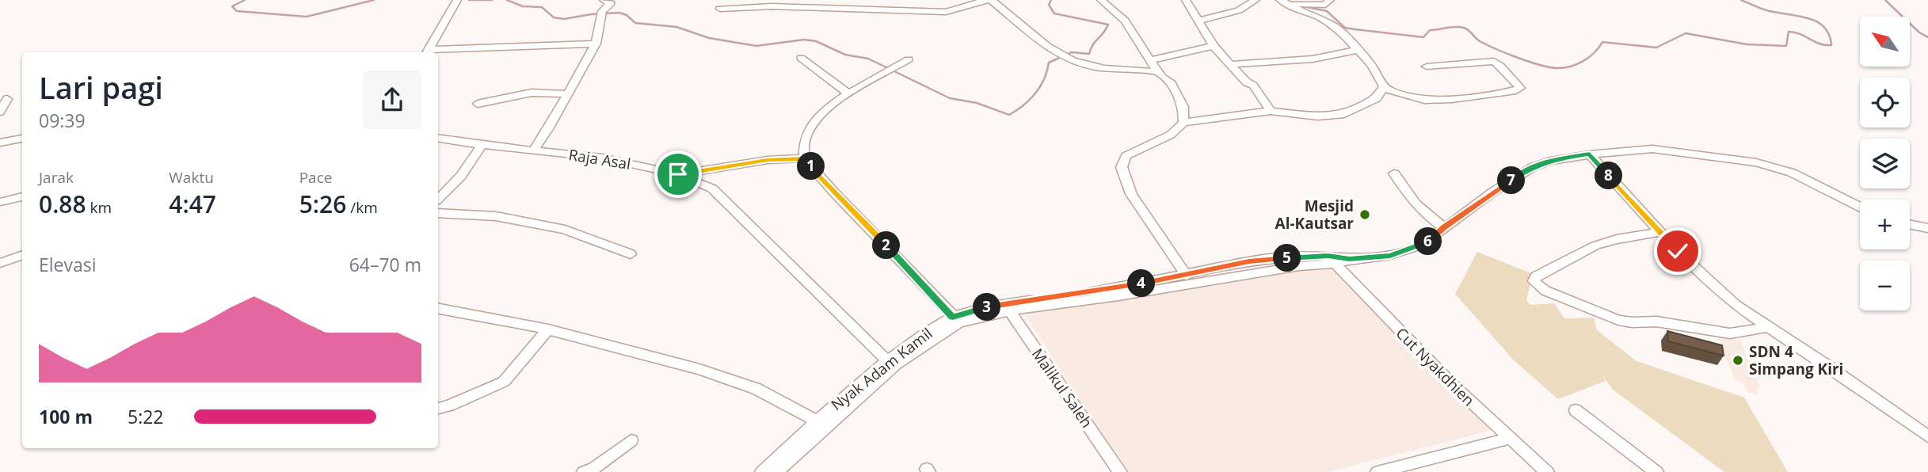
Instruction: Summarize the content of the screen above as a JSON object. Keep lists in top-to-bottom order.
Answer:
{
  "streets": {
    "street": [
      "Raja Asal",
      "Cut Nyakdhien",
      "Nyak Adam Kamil",
      "Malikul Saleh"
    ]
  },
  "places": ["Mesjid Al-Kautsar", "SDN 4 Simpang Kiri"],
  "north": "top left",
  "page": {
    "map_buttons": ["+", "−"],
    "heading": ["Lari pagi", "09:39"],
    "stats": [
      ["Jarak", "0.88 km"],
      ["Waktu", "4:47"],
      ["Pace", "5:26 /km"]
    ],
    "pins": [
      "1",
      "8",
      "7",
      "6",
      "2",
      "5",
      "4",
      "3"
    ],
    "chart": ["Elevasi", "64–70 m"],
    "list": [
      {
        "name": "100 m",
        "note": "5:22"
      }
    ]
  }
}
